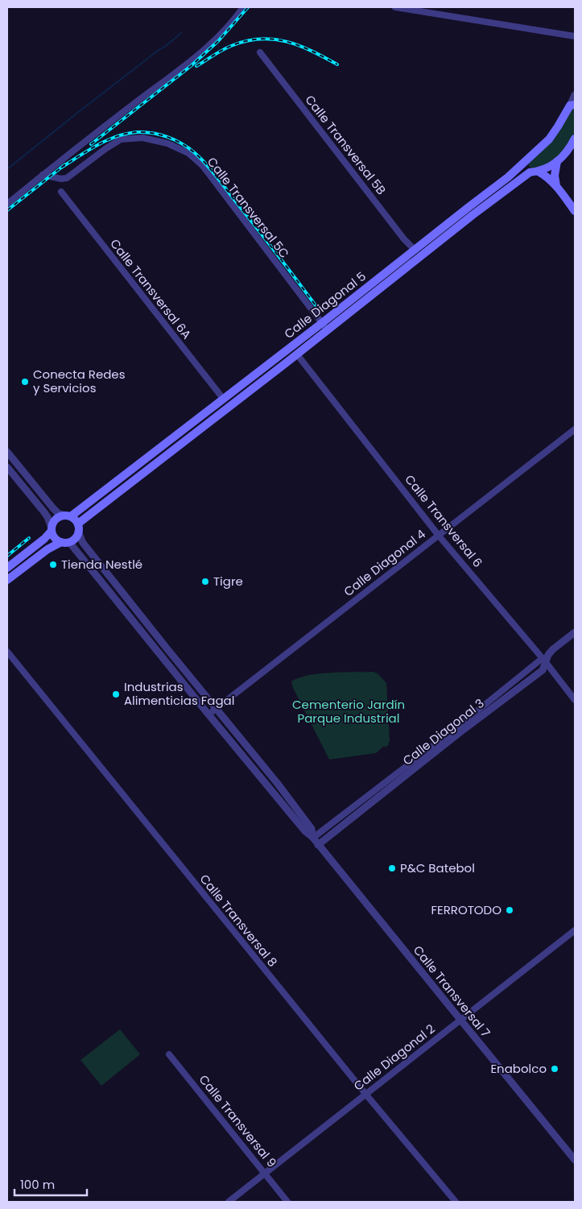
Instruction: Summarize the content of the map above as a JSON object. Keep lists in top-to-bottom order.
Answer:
{
  "streets": {
    "main road": ["Calle Diagonal 5"],
    "street": [
      "Calle Transversal 5B",
      "Calle Transversal 5C",
      "Calle Transversal 6A",
      "Calle Transversal 6",
      "Calle Diagonal 4",
      "Calle Diagonal 3",
      "Calle Transversal 8",
      "Calle Transversal 7",
      "Calle Diagonal 2",
      "Calle Transversal 9"
    ]
  },
  "crossings": [
    ["Calle Transversal 5B", "Calle Diagonal 5"],
    ["Calle Transversal 5C", "Calle Diagonal 5"],
    ["Calle Transversal 6A", "Calle Diagonal 5"],
    ["Calle Diagonal 5", "Calle Transversal 6"],
    ["Calle Diagonal 5", "Calle Transversal 7"],
    ["Calle Transversal 6", "Calle Diagonal 4"],
    ["Calle Transversal 6", "Calle Diagonal 3"],
    ["Calle Diagonal 4", "Calle Transversal 7"],
    ["Calle Diagonal 3", "Calle Transversal 7"],
    ["Calle Transversal 8", "Calle Diagonal 2"],
    ["Calle Transversal 7", "Calle Diagonal 2"],
    ["Calle Diagonal 2", "Calle Transversal 9"]
  ],
  "parks": ["Cementerio Jardín Parque Industrial"],
  "places": [
    "Conecta Redes y Servicios",
    "Tienda Nestlé",
    "Tigre",
    "Industrias Alimenticias Fagal",
    "P&C Batebol",
    "FERROTODO",
    "Enabolco"
  ],
  "scale_bar": "100 m"
}
